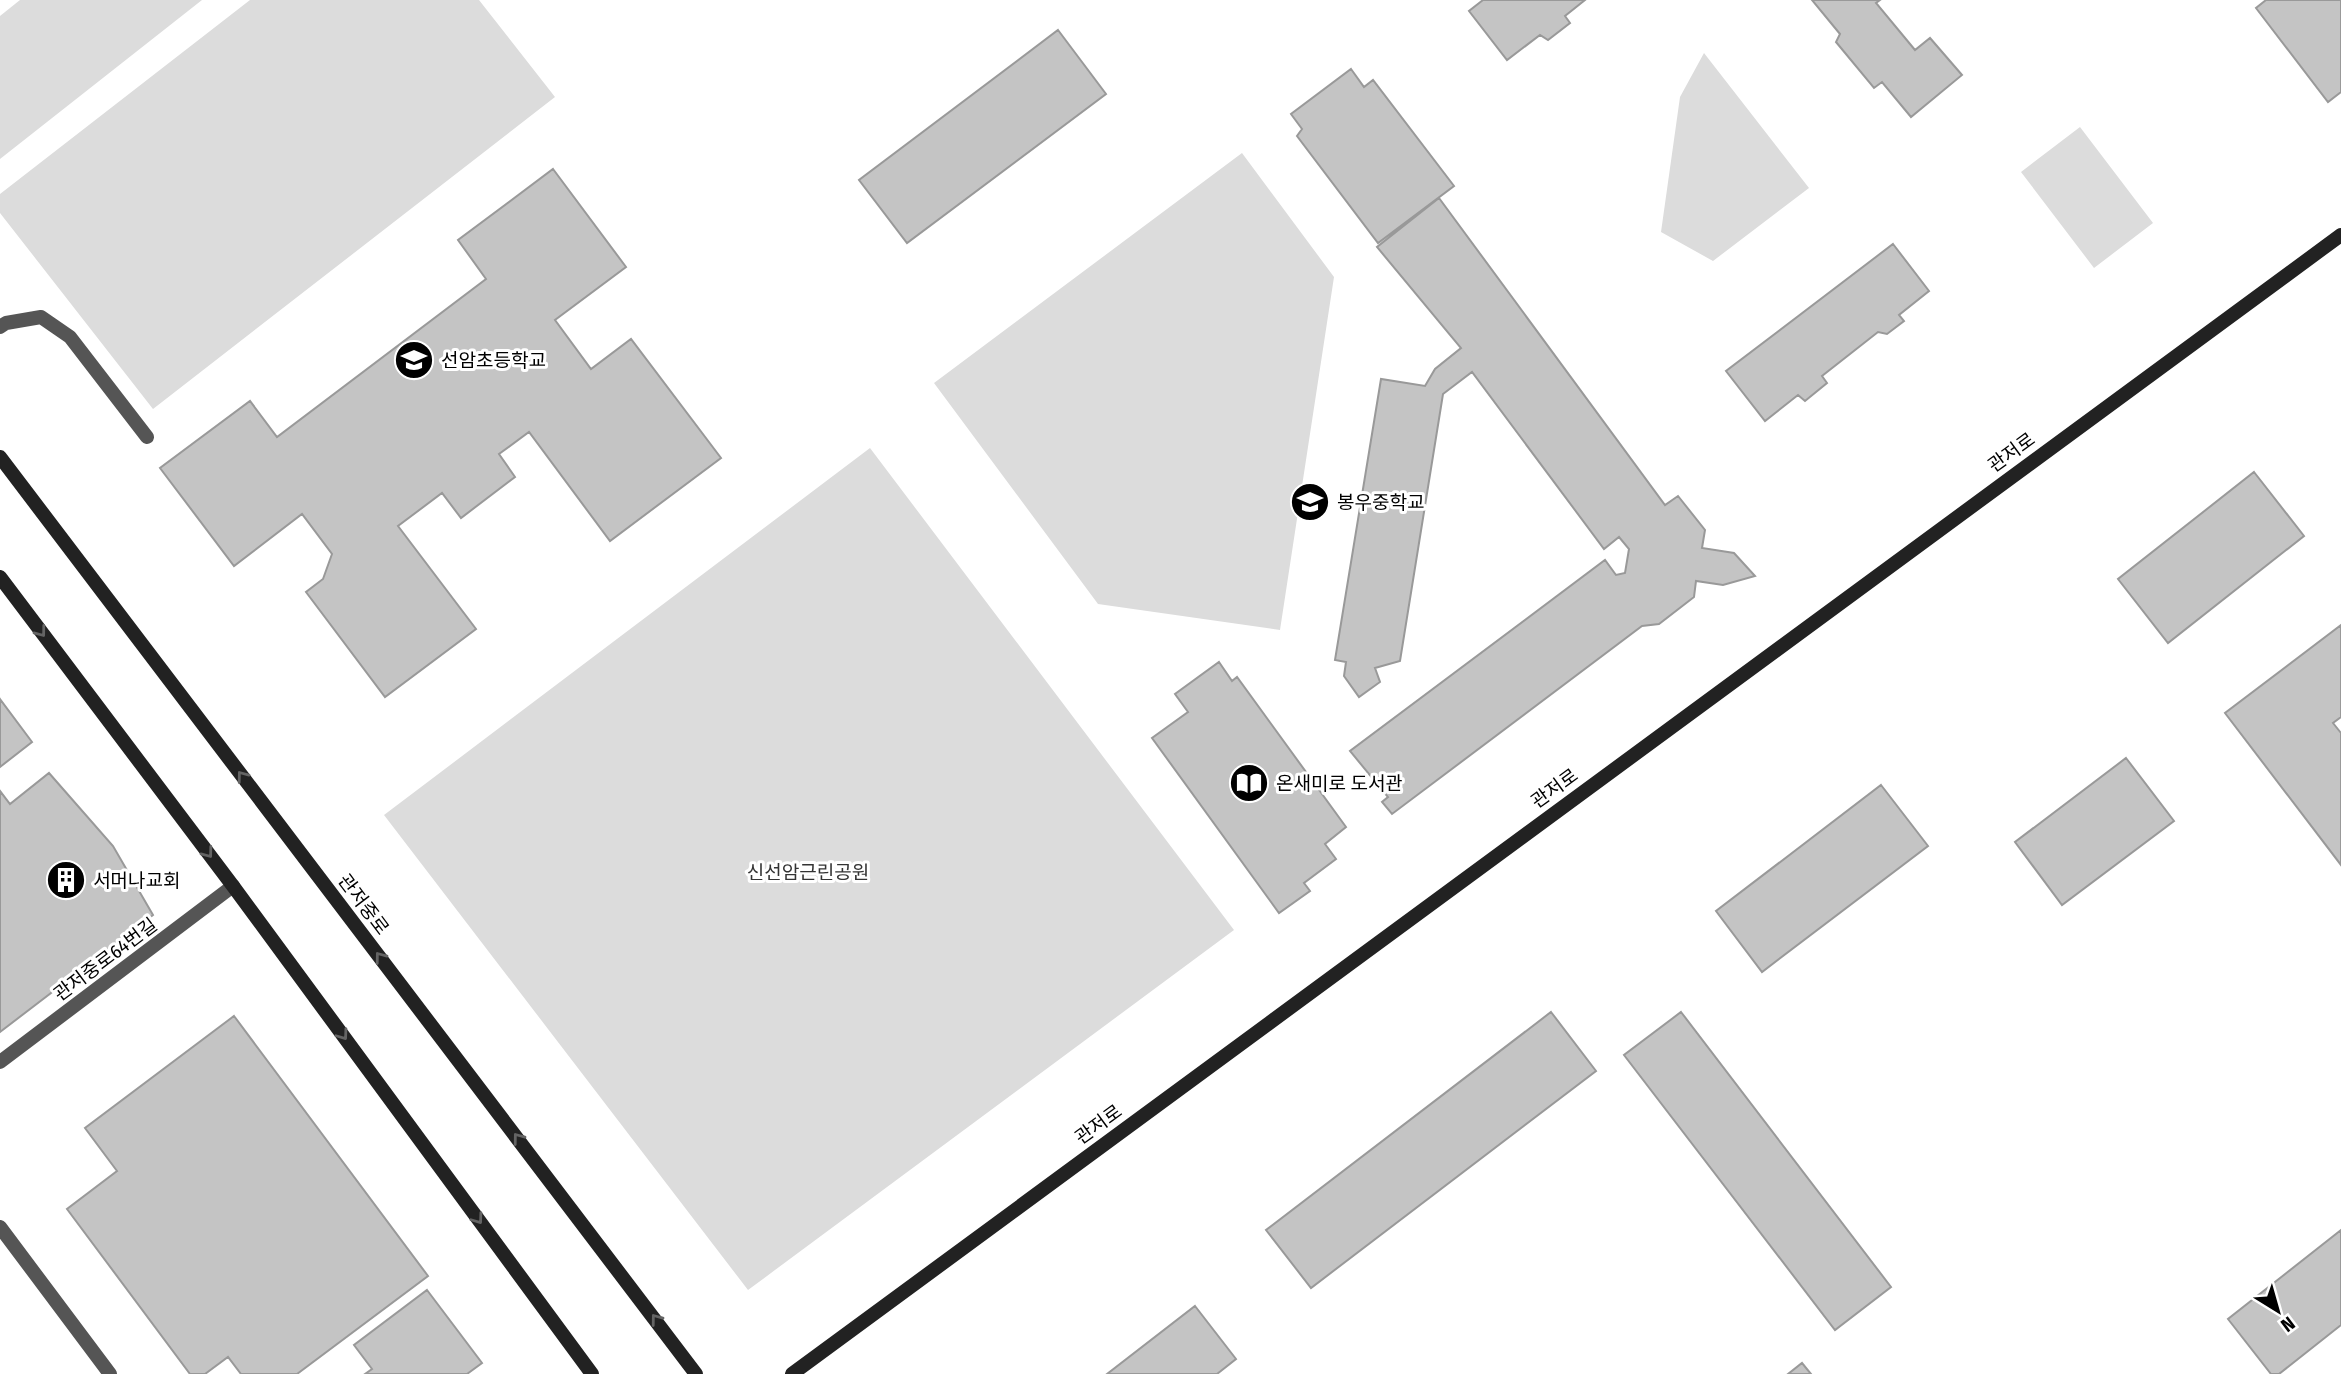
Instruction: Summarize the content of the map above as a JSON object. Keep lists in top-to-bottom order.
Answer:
{
  "streets": {
    "street": ["관저로", "관저중로", "관저중로64번길"]
  },
  "parks": ["신선암근린공원"],
  "places": {
    "school or university": ["선암초등학교", "봉우중학교"],
    "library": ["온새미로 도서관"],
    "building": ["서머나교회"]
  },
  "north": "bottom right"
}
